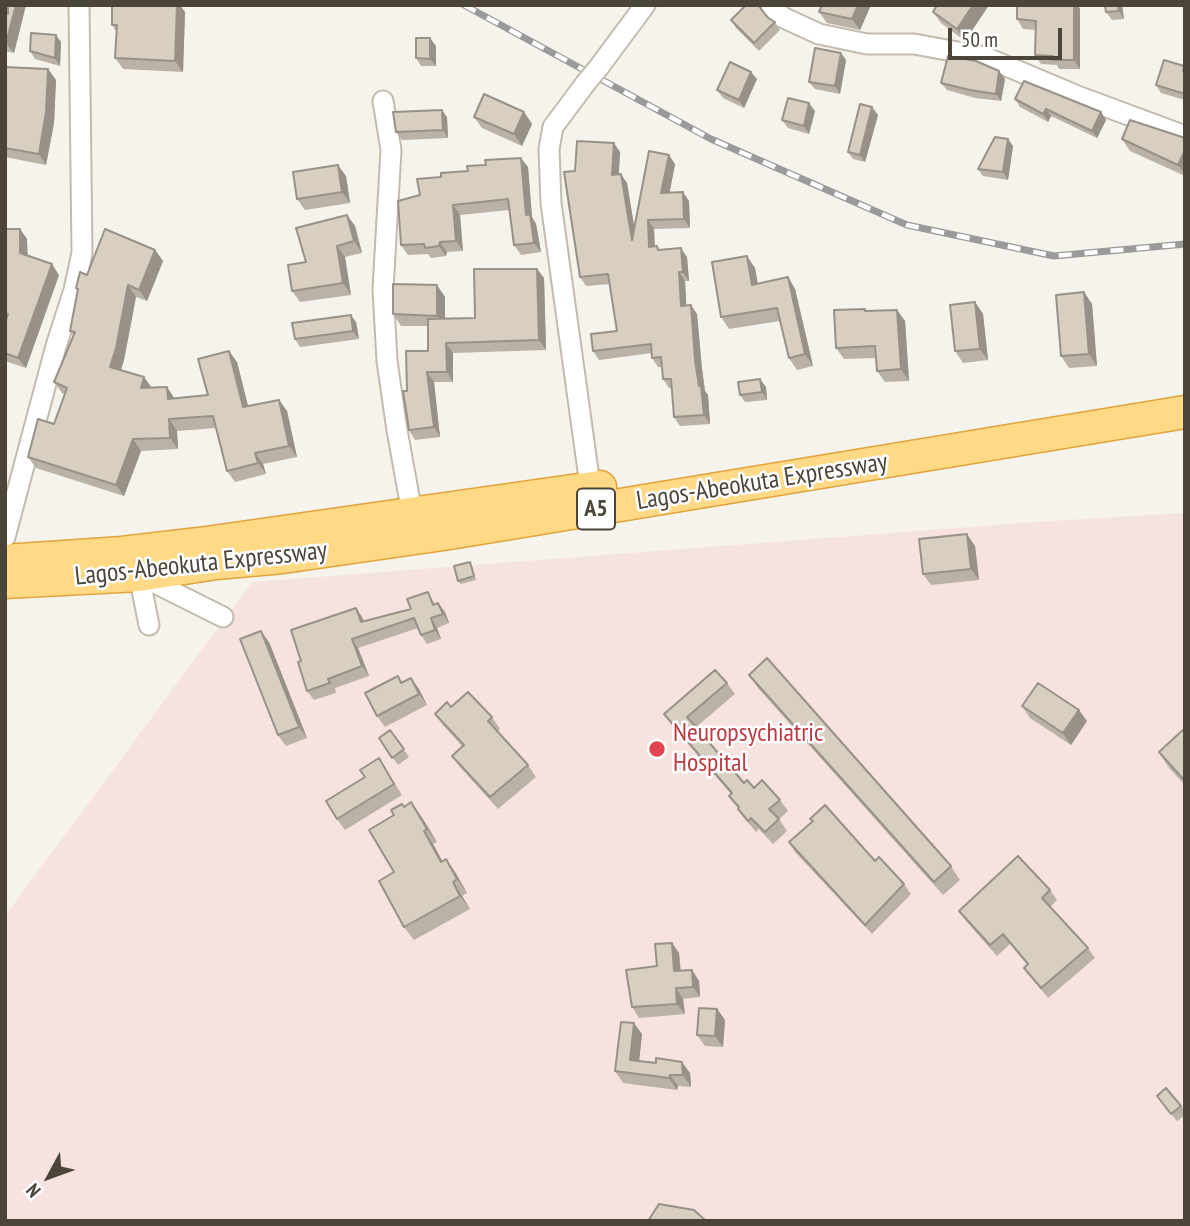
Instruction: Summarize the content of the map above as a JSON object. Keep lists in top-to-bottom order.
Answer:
{
  "streets": {
    "highway": ["Lagos-Abeokuta Expressway", "A5"]
  },
  "places": ["Neuropsychiatric Hospital"],
  "scale_bar": "50 m",
  "north": "bottom left"
}
